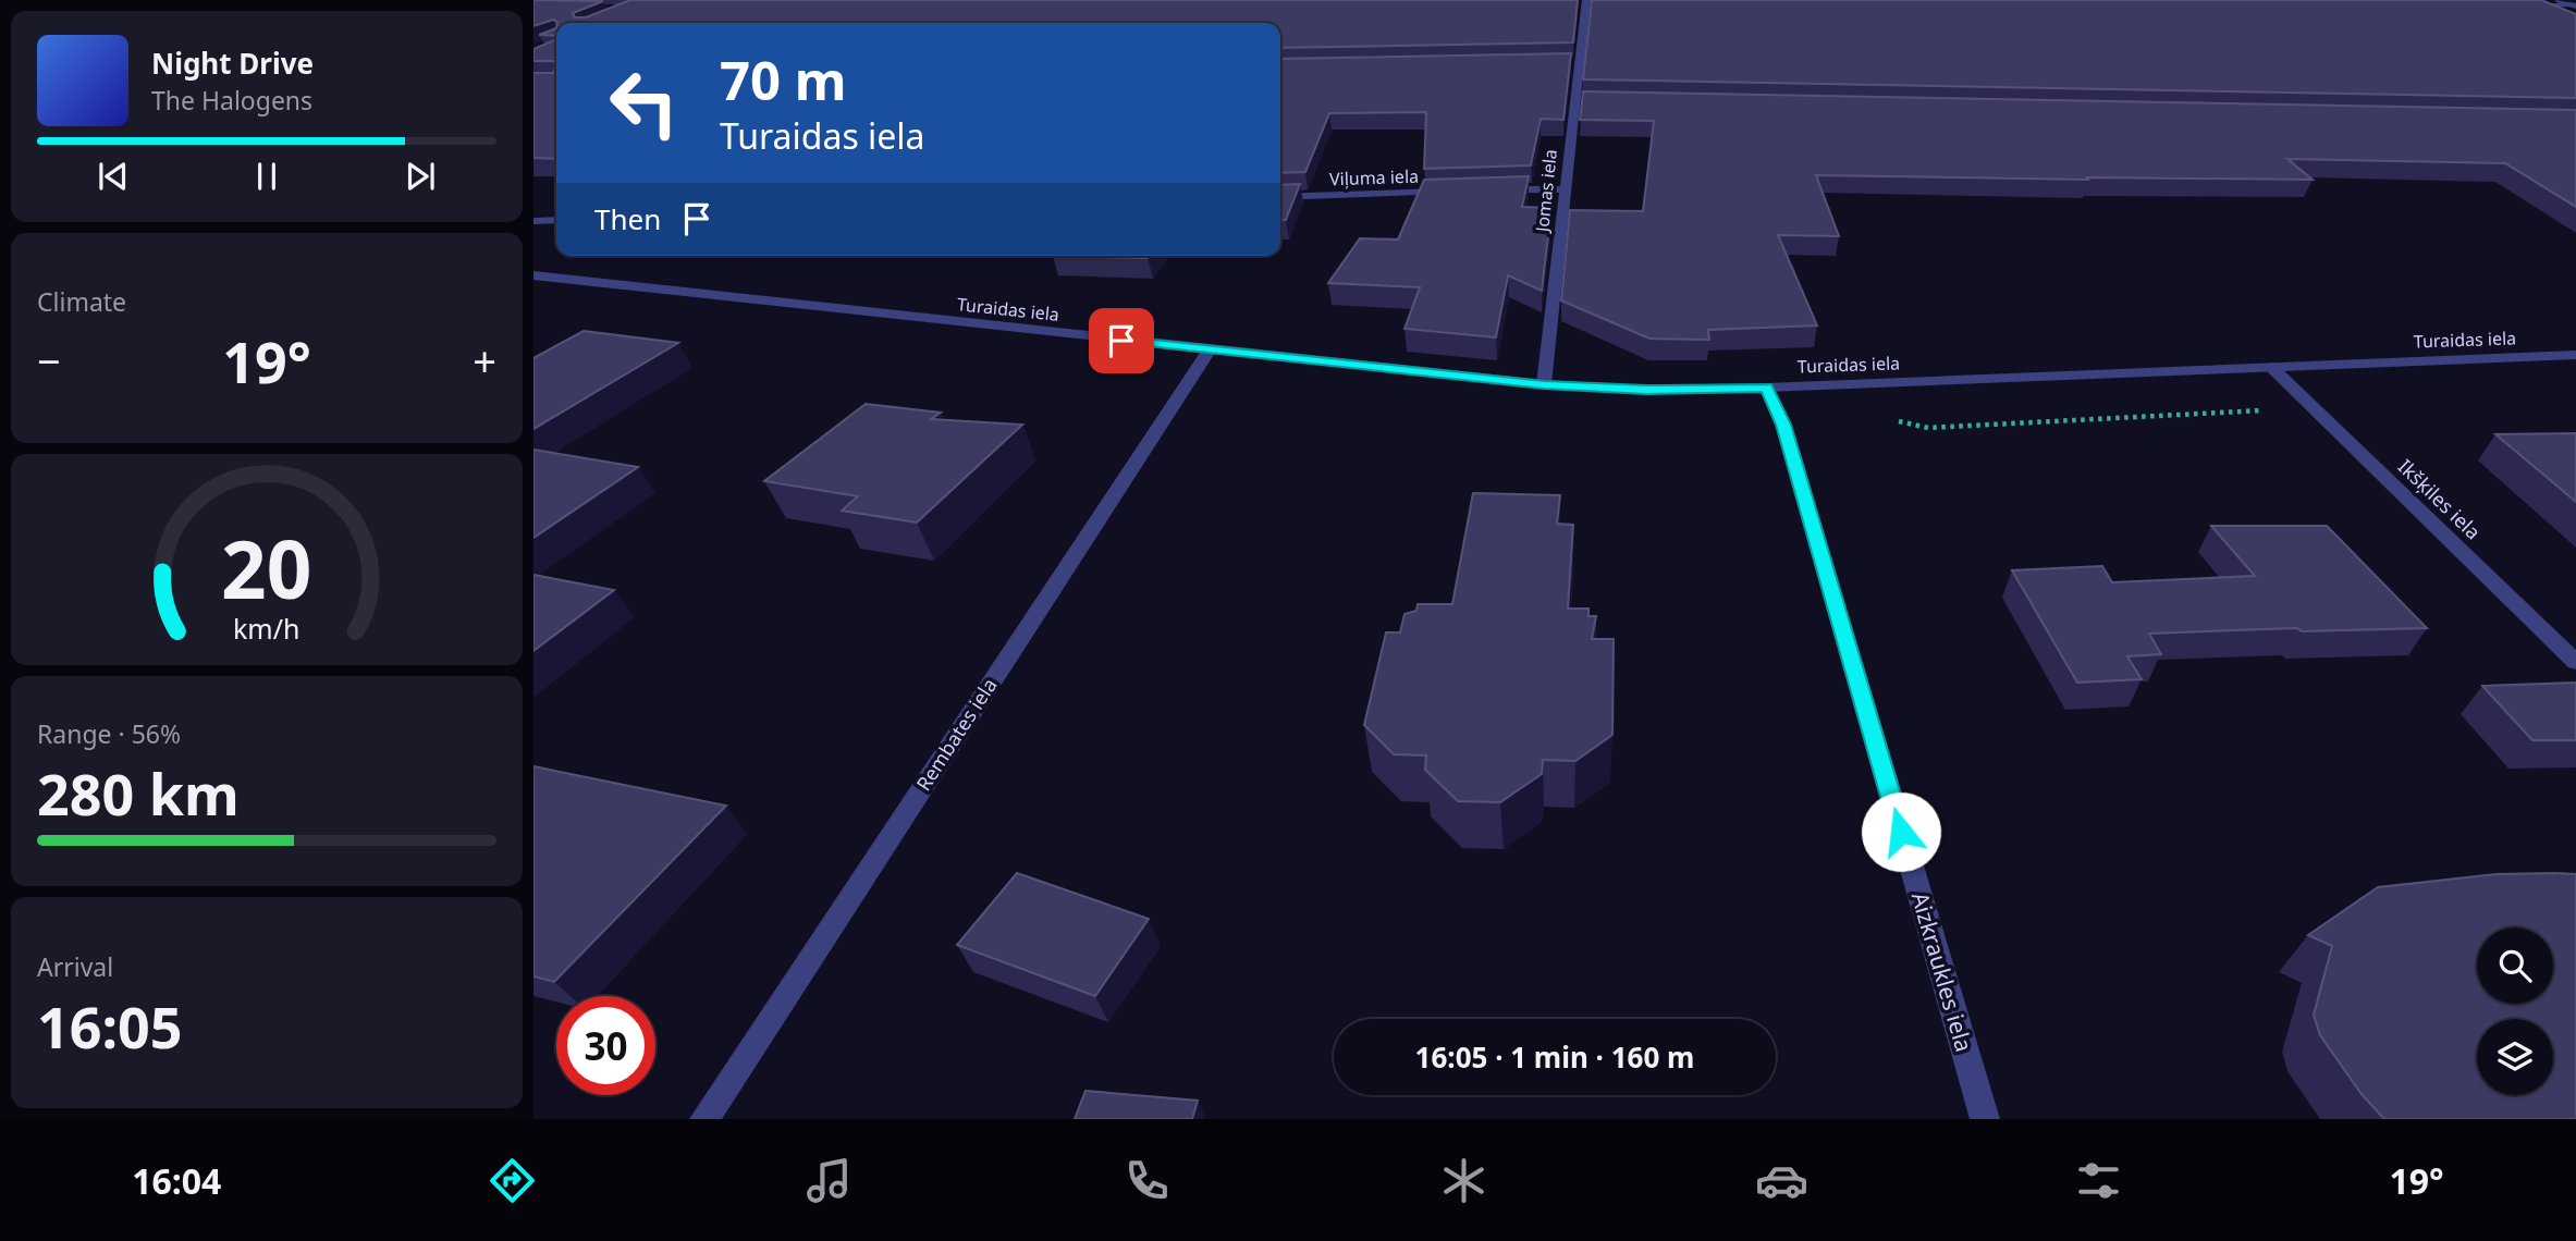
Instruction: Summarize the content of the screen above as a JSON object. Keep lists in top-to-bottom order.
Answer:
{
  "streets": {
    "street": [
      "Viļuma iela",
      "Jomas iela",
      "Turaidas iela",
      "Ikšķiles iela",
      "Rembates iela",
      "Aizkraukles iela"
    ]
  },
  "crossings": [
    ["Jomas iela", "Turaidas iela"],
    ["Turaidas iela", "Ikšķiles iela"],
    ["Turaidas iela", "Rembates iela"],
    ["Turaidas iela", "Aizkraukles iela"]
  ],
  "page": {
    "turn": ["70 m", "Turaidas iela"],
    "song": ["Night Drive", "The Halogens"],
    "then": "Then",
    "tile": [
      "Climate",
      ["Range · 56%", "280 km"],
      ["Arrival", "16:05"]
    ],
    "heat": ["−", "19°", "+"],
    "limit": "30",
    "trip": "16:05 · 1 min · 160 m",
    "tabs": ["16:04", "19°"],
    "gauge": ["20", "km/h"]
  }
}
